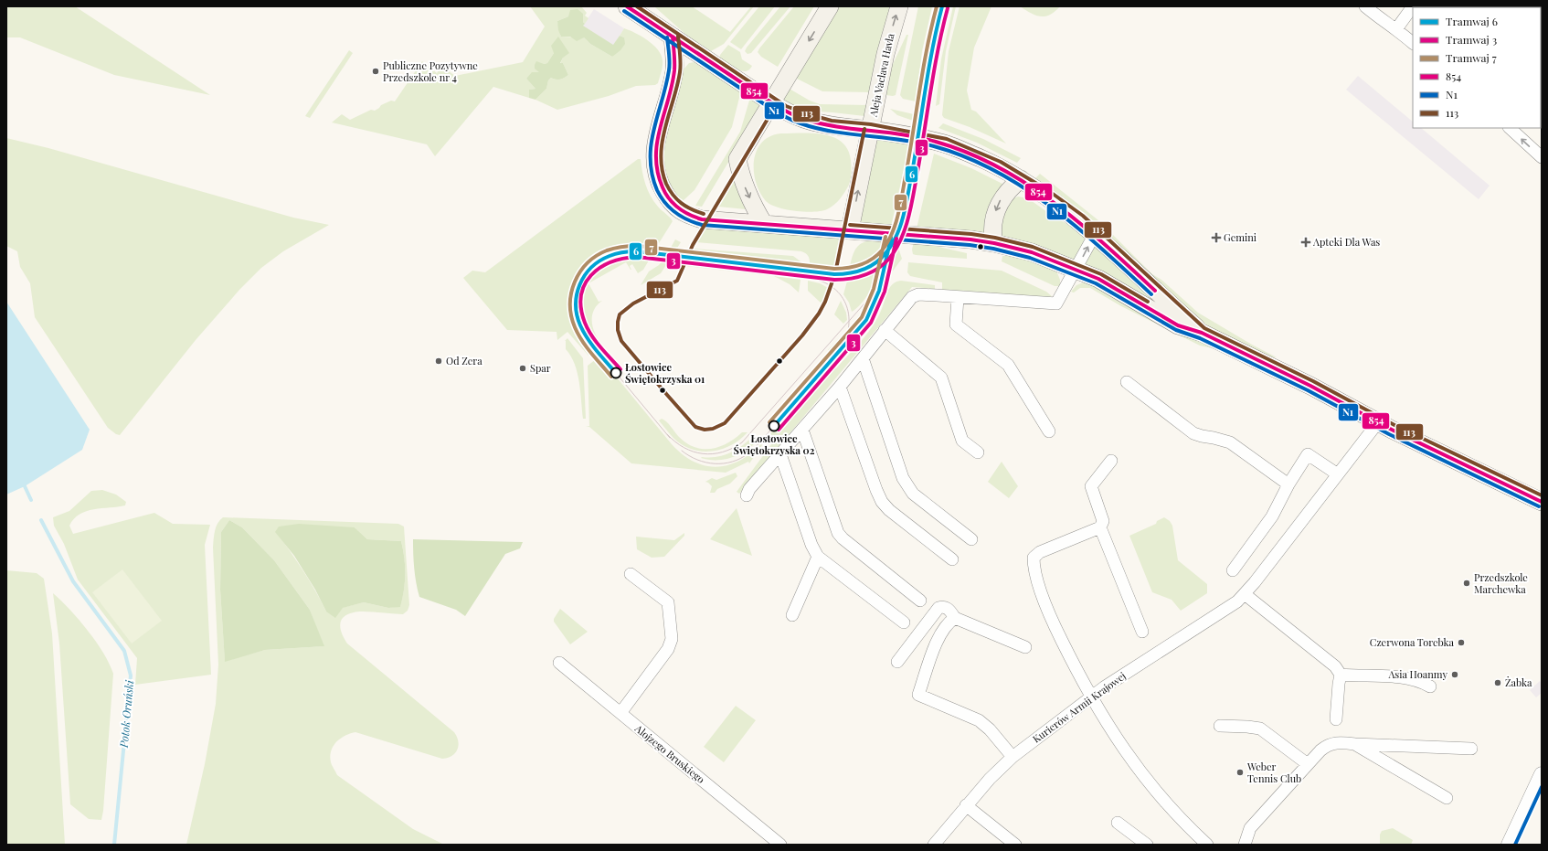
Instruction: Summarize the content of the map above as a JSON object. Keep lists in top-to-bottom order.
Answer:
{
  "streets": {
    "main road": ["Aleja Vaclava Havla"],
    "street": ["Kurierów Armii Krajowej", "Alojzego Bruskiego"]
  },
  "water": ["Potok Oruński"],
  "places": {
    "other": [
      "Publiczne Pozytywne Przedszkole nr 4",
      "Od Zera",
      "Spar",
      "Łostowice Świętokrzyska 01",
      "Łostowice Świętokrzyska 02",
      "Przedszkole Marchewka",
      "Czerwona Torebka",
      "Asia Hoanmy",
      "Żabka",
      "Weber Tennis Club"
    ],
    "health": ["Gemini", "Apteki Dla Was"]
  },
  "lines": [
    "tram line 6",
    "tram line 7",
    "transit line 854",
    "transit line 113",
    "tram line 3",
    "transit line N1"
  ],
  "legend": [
    "Tramwaj 6",
    "Tramwaj 3",
    "Tramwaj 7",
    "854",
    "N1",
    "113"
  ]
}
